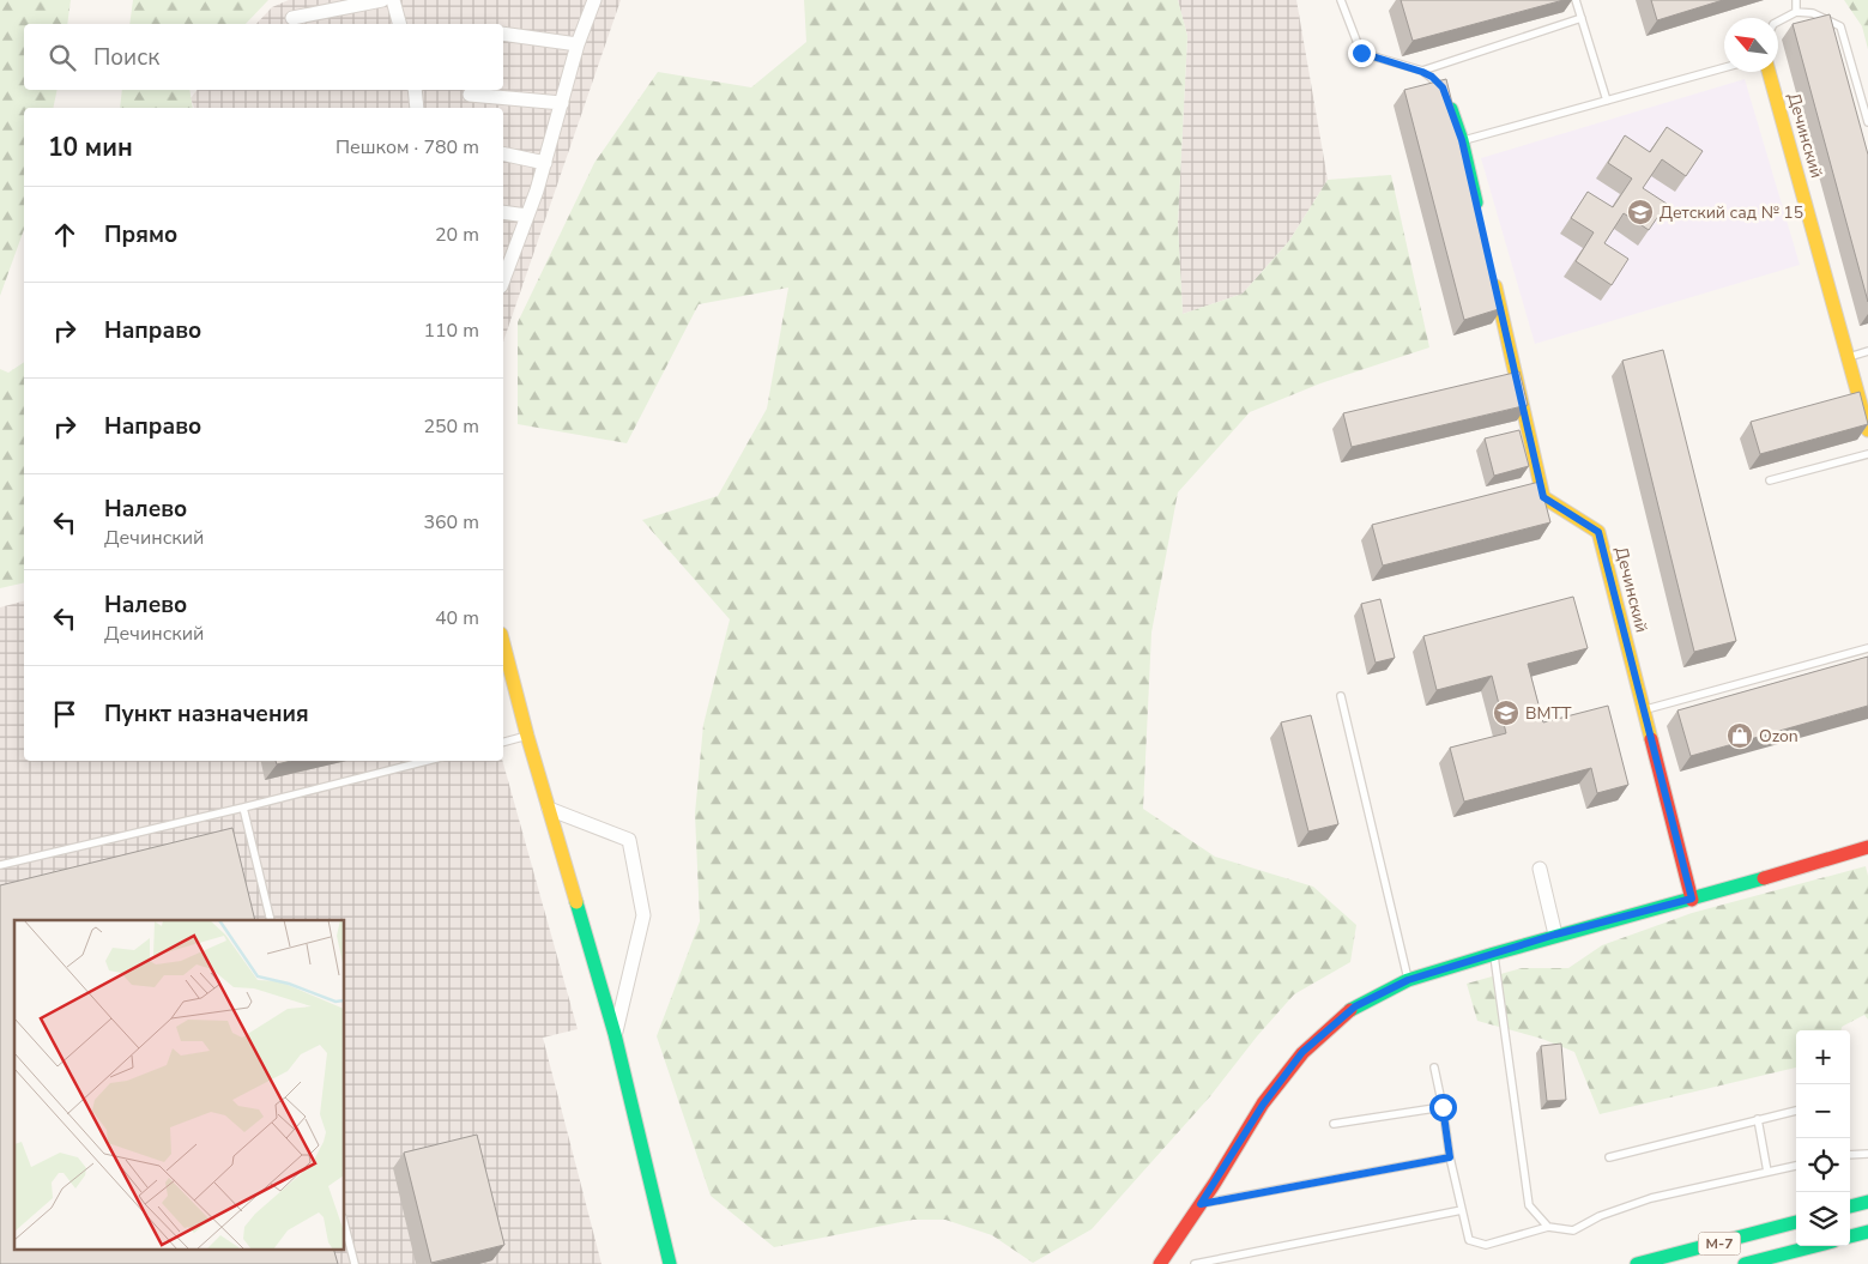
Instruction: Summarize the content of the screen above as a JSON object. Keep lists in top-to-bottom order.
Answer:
{
  "streets": {
    "main road": ["Дечинский", "М-7"]
  },
  "places": {
    "school or university": ["Детский сад № 15", "ВМТТ"],
    "shop": ["Ozon"]
  },
  "north": "top left",
  "page": {
    "search": "Поиск",
    "heading": ["10 мин", "Пешком · 780 m"],
    "list": [
      ["Прямо", "20 m"],
      ["Направо", "110 m"],
      ["Направо", "250 m"],
      ["Налево", "Дечинский", "360 m"],
      ["Налево", "Дечинский", "40 m"],
      "Пункт назначения"
    ],
    "map_buttons": ["+", "−"]
  }
}
